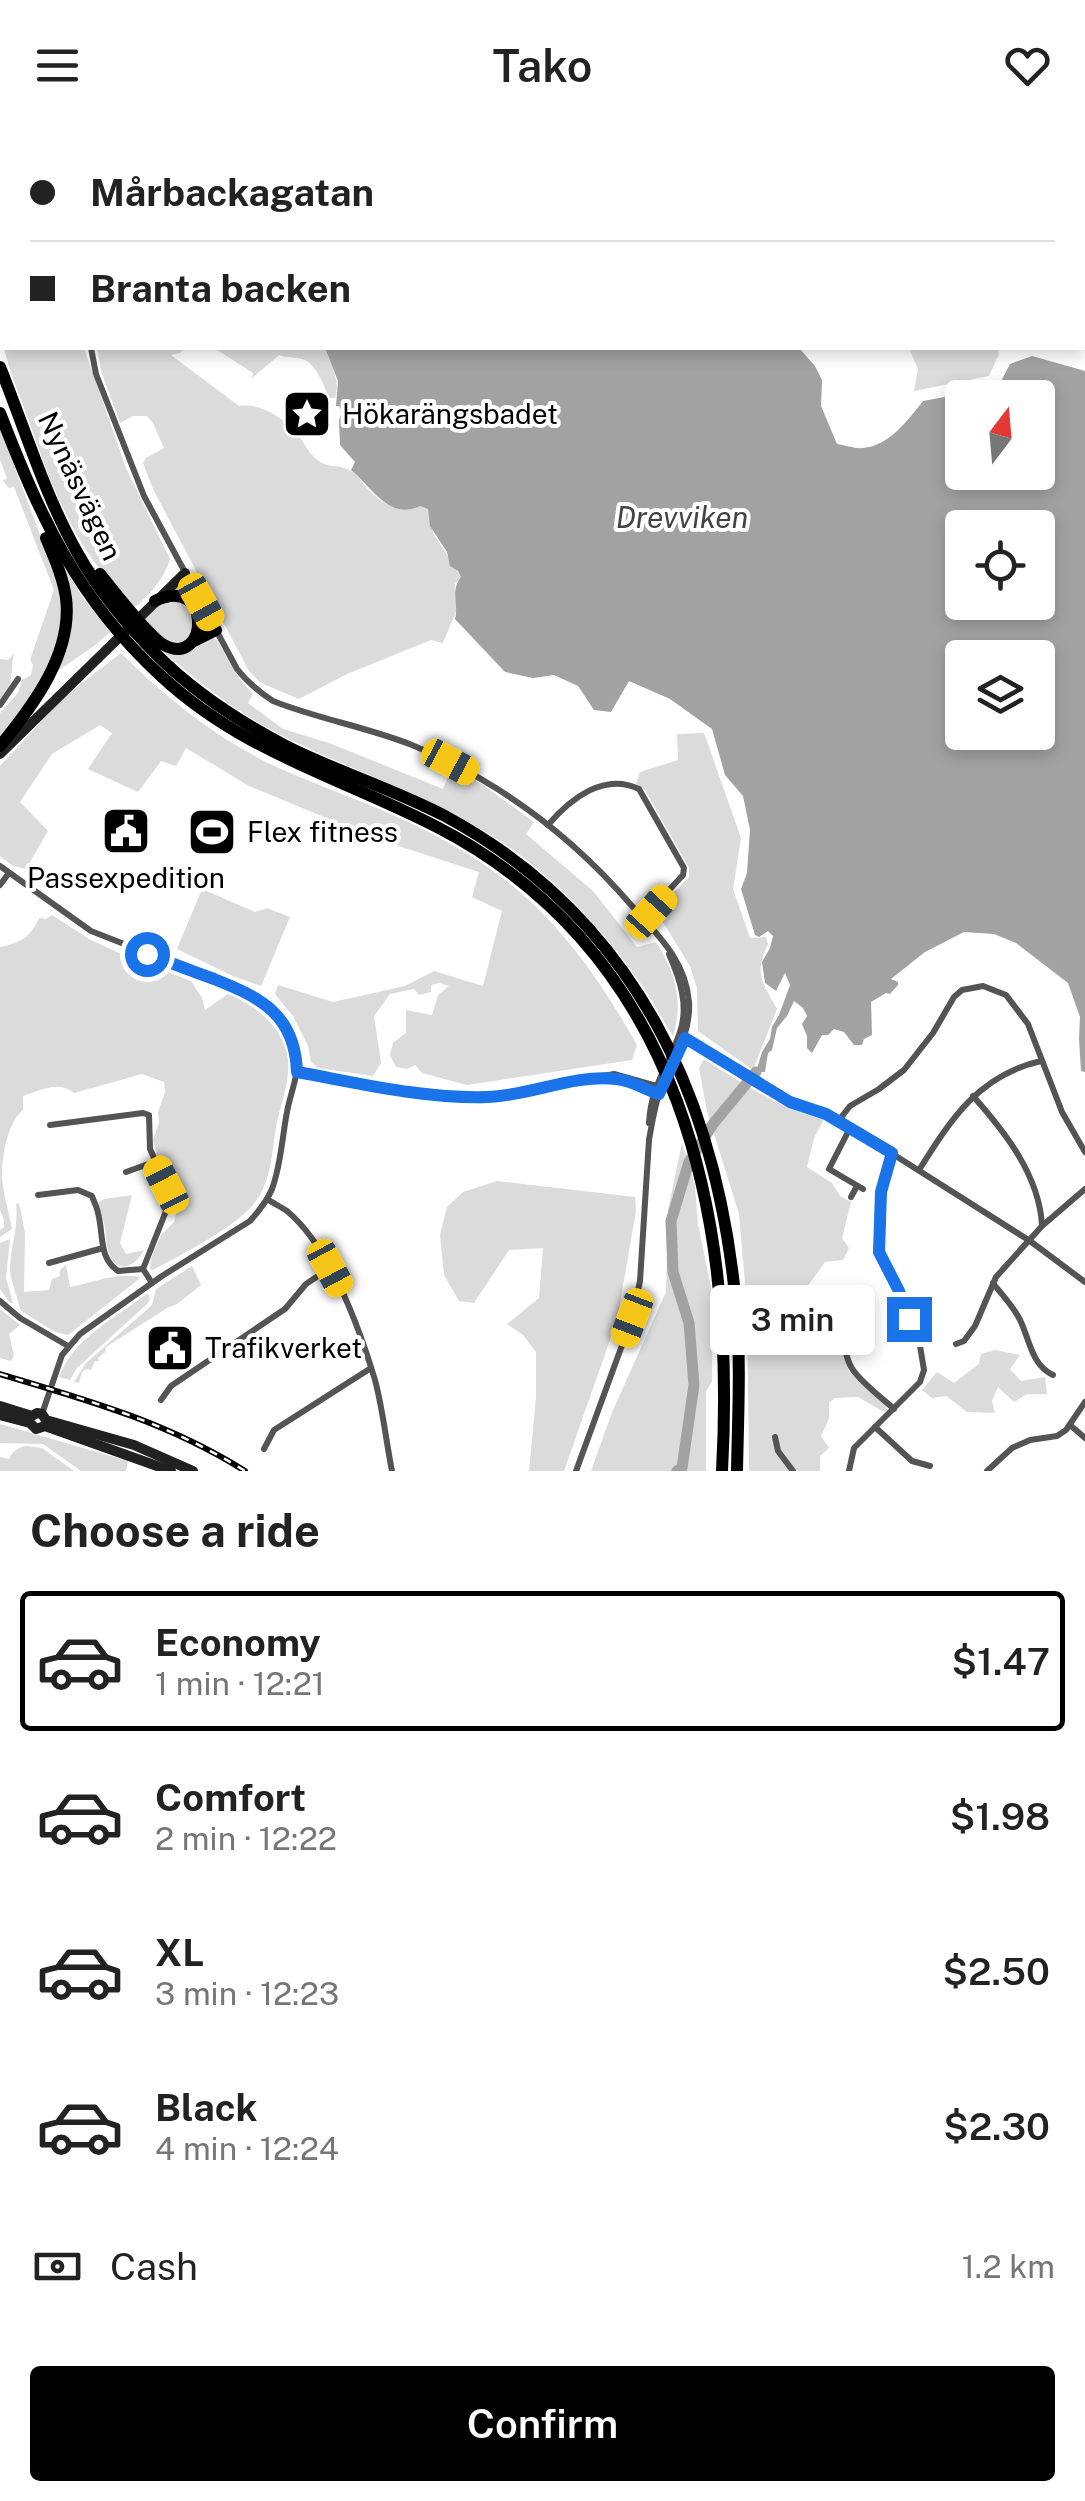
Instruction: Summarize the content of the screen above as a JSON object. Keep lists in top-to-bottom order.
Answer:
{
  "streets": {
    "highway": ["Nynäsvägen"]
  },
  "water": ["Drevviken"],
  "places": {
    "place": ["Hökarängsbadet"],
    "public building": ["Passexpedition", "Trafikverket"],
    "sports": ["Flex fitness"]
  },
  "north": "top",
  "page": {
    "header": "Tako",
    "banner": ["Mårbackagatan", "Branta backen"],
    "bubble": "3 min",
    "heading": "Choose a ride",
    "list": [
      {
        "name": "Economy",
        "note": "1 min · 12:21",
        "value": "$1.47"
      },
      {
        "name": "Comfort",
        "note": "2 min · 12:22",
        "value": "$1.98"
      },
      {
        "name": "XL",
        "note": "3 min · 12:23",
        "value": "$2.50"
      },
      {
        "name": "Black",
        "note": "4 min · 12:24",
        "value": "$2.30"
      }
    ],
    "pay": ["Cash", "1.2 km"],
    "buttons": "Confirm"
  }
}
